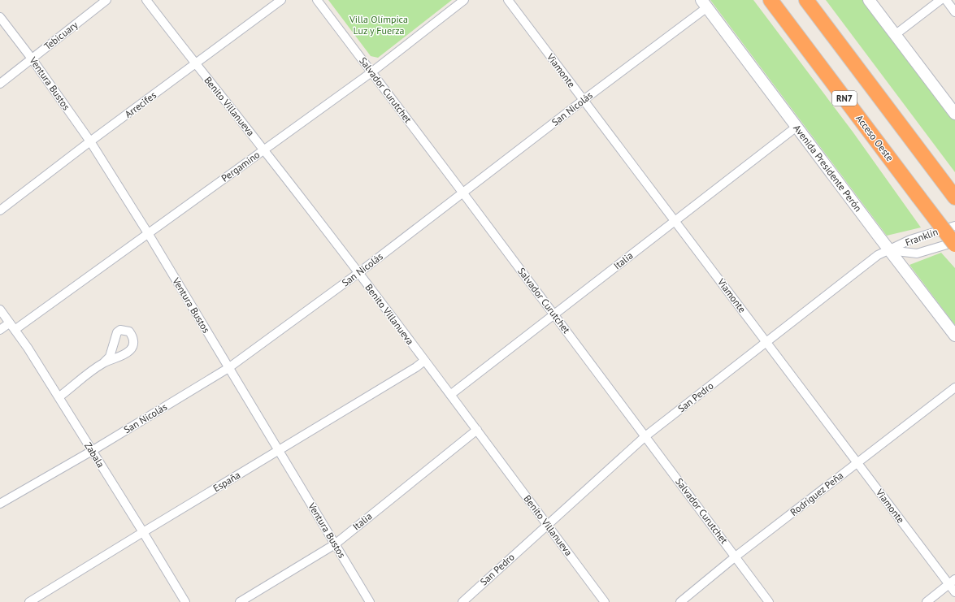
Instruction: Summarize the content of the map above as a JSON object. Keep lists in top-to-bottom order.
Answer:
{
  "streets": {
    "highway": ["RN7", "Acceso Oeste"],
    "street": [
      "Tebicuary",
      "Viamonte",
      "Ventura Bustos",
      "Salvador Curutchet",
      "Arrecifes",
      "Benito Villanueva",
      "San Nicolás",
      "Pergamino",
      "Avenida Presidente Perón",
      "Franklin",
      "Italia",
      "San Pedro",
      "Zabala",
      "España",
      "Rodríguez Peña"
    ]
  },
  "crossings": [
    ["Tebicuary", "Ventura Bustos"],
    ["Viamonte", "San Nicolás"],
    ["Viamonte", "Italia"],
    ["Viamonte", "San Pedro"],
    ["Viamonte", "Rodríguez Peña"],
    ["Ventura Bustos", "Arrecifes"],
    ["Ventura Bustos", "San Nicolás"],
    ["Ventura Bustos", "Pergamino"],
    ["Ventura Bustos", "Italia"],
    ["Ventura Bustos", "España"],
    ["Salvador Curutchet", "San Nicolás"],
    ["Salvador Curutchet", "Pergamino"],
    ["Salvador Curutchet", "Italia"],
    ["Salvador Curutchet", "San Pedro"],
    ["Salvador Curutchet", "Rodríguez Peña"],
    ["Arrecifes", "Benito Villanueva"],
    ["Benito Villanueva", "San Nicolás"],
    ["Benito Villanueva", "Pergamino"],
    ["Benito Villanueva", "Italia"],
    ["Benito Villanueva", "San Pedro"],
    ["Benito Villanueva", "España"],
    ["San Nicolás", "Avenida Presidente Perón"],
    ["San Nicolás", "Zabala"],
    ["Pergamino", "Zabala"],
    ["Avenida Presidente Perón", "Franklin"],
    ["Avenida Presidente Perón", "Italia"],
    ["Avenida Presidente Perón", "San Pedro"],
    ["Franklin", "San Pedro"],
    ["Zabala", "España"]
  ],
  "parks": ["Villa Olímpica Luz y Fuerza"]
}
